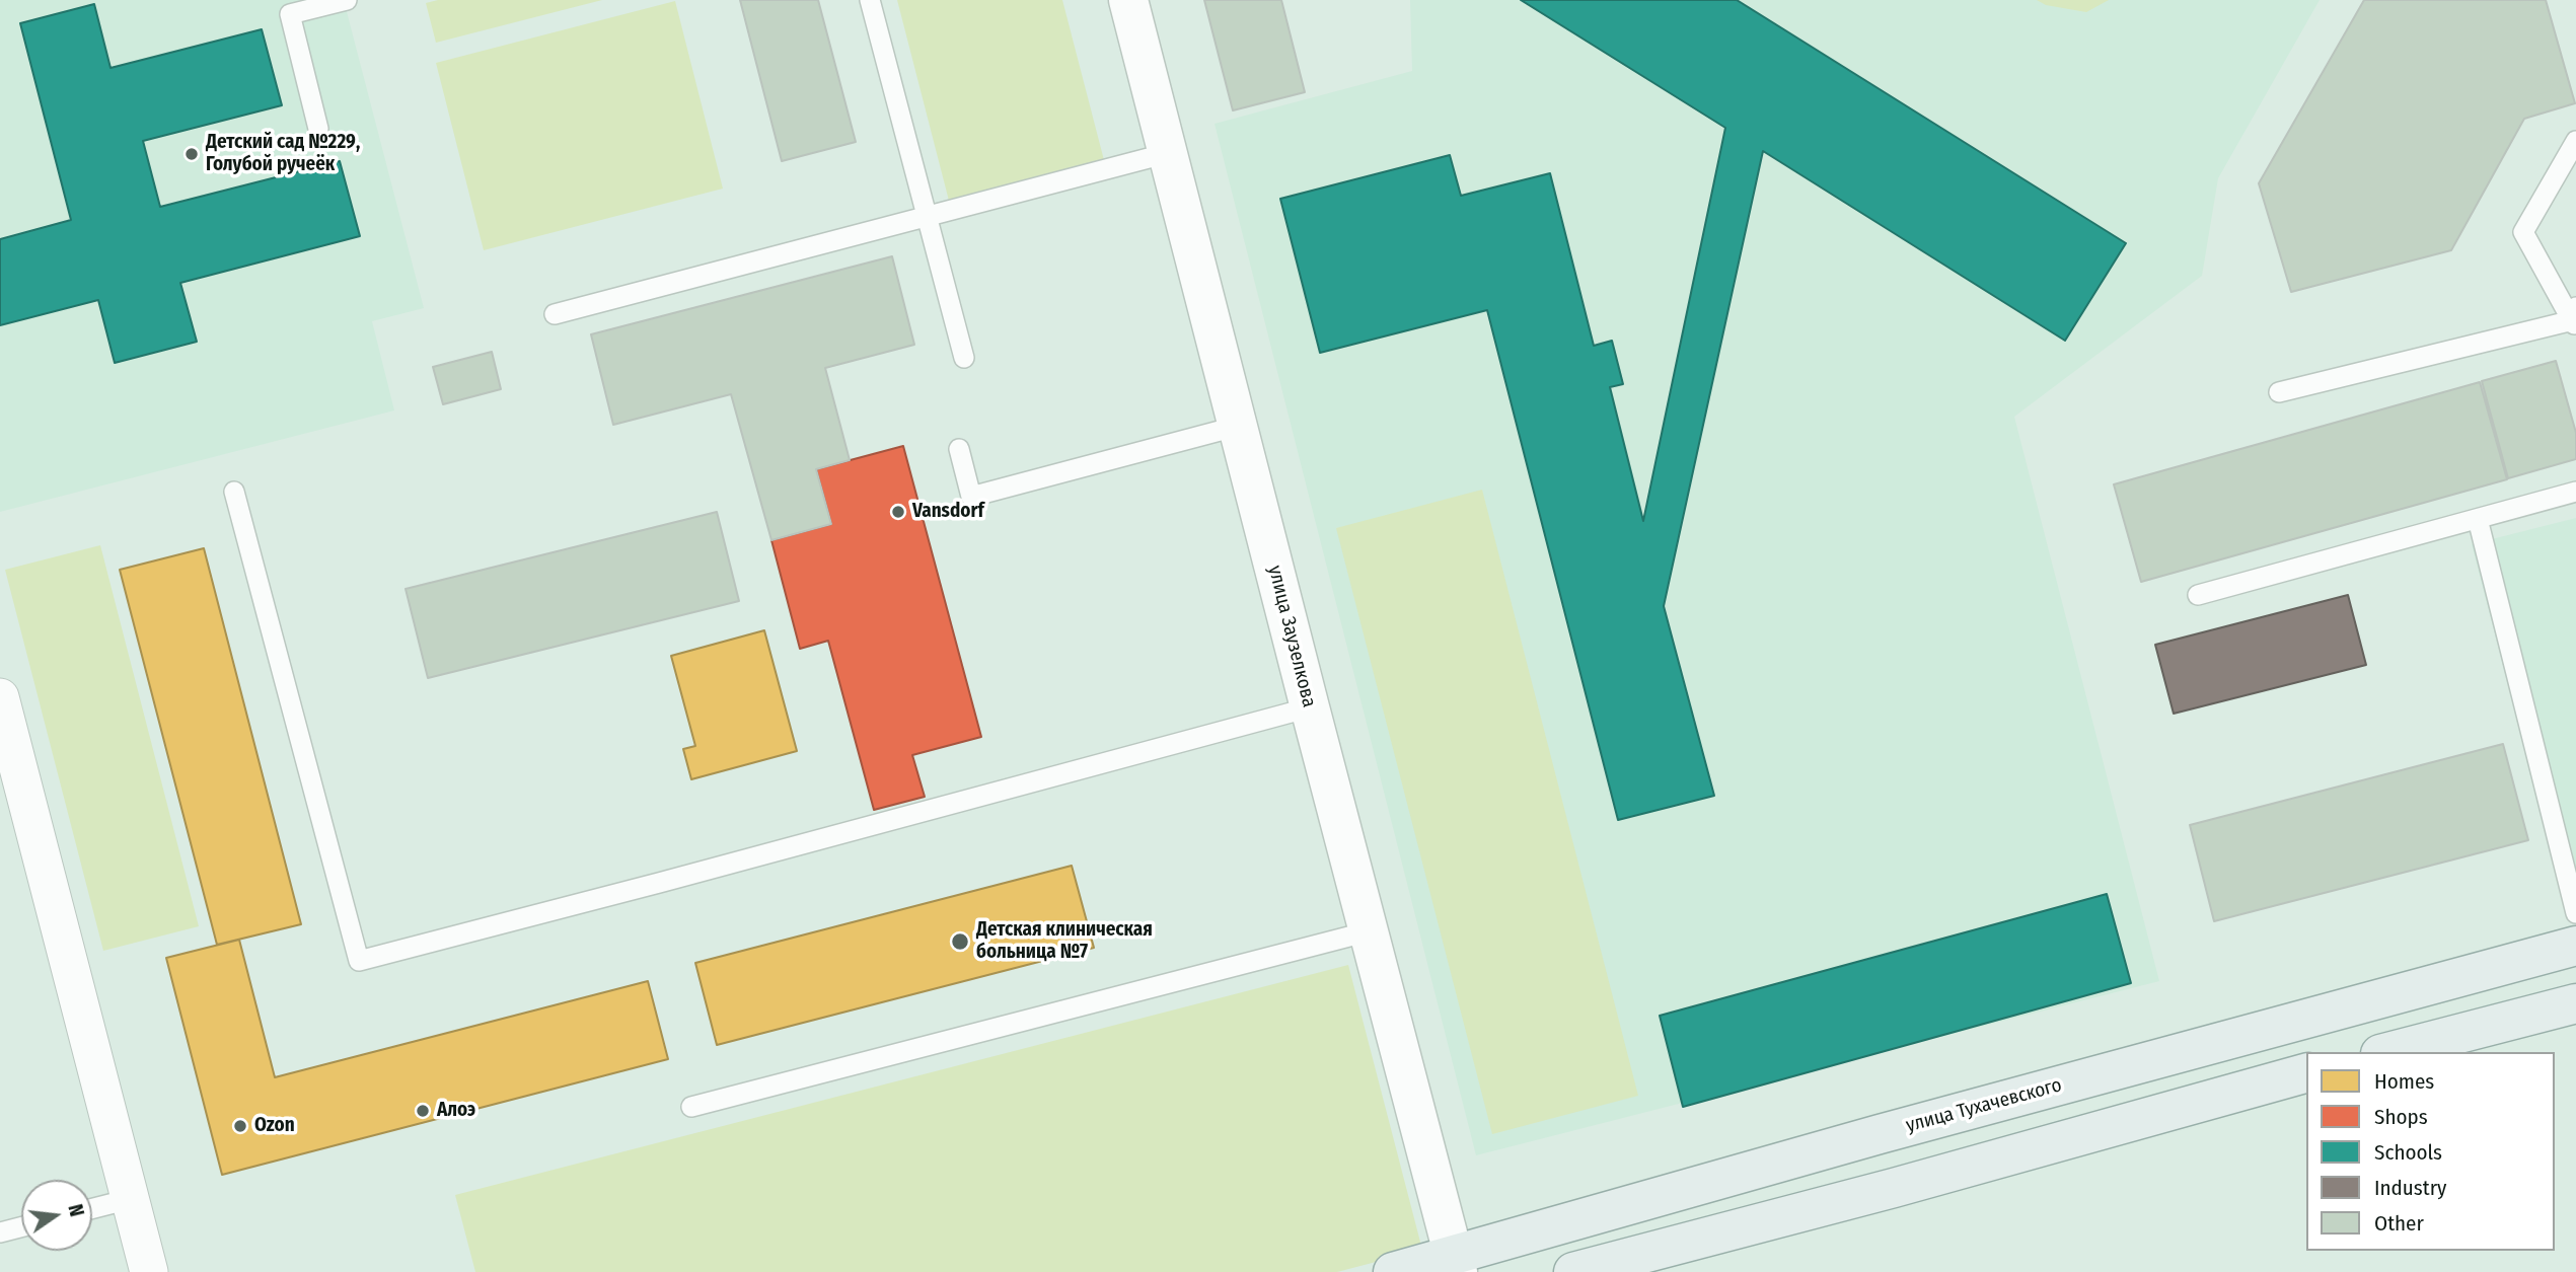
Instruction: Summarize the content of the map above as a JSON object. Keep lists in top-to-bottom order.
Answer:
{
  "streets": {
    "main road": ["улица Тухачевского"],
    "street": ["улица Заузелкова"]
  },
  "crossings": [
    ["улица Заузелкова", "улица Тухачевского"]
  ],
  "places": [
    "Детский сад №229, Голубой ручеёк",
    "Vansdorf",
    "Детская клиническая больница №7",
    "Алоэ",
    "Ozon"
  ],
  "legend": [
    "Homes",
    "Shops",
    "Schools",
    "Industry",
    "Other"
  ],
  "north": "right"
}
